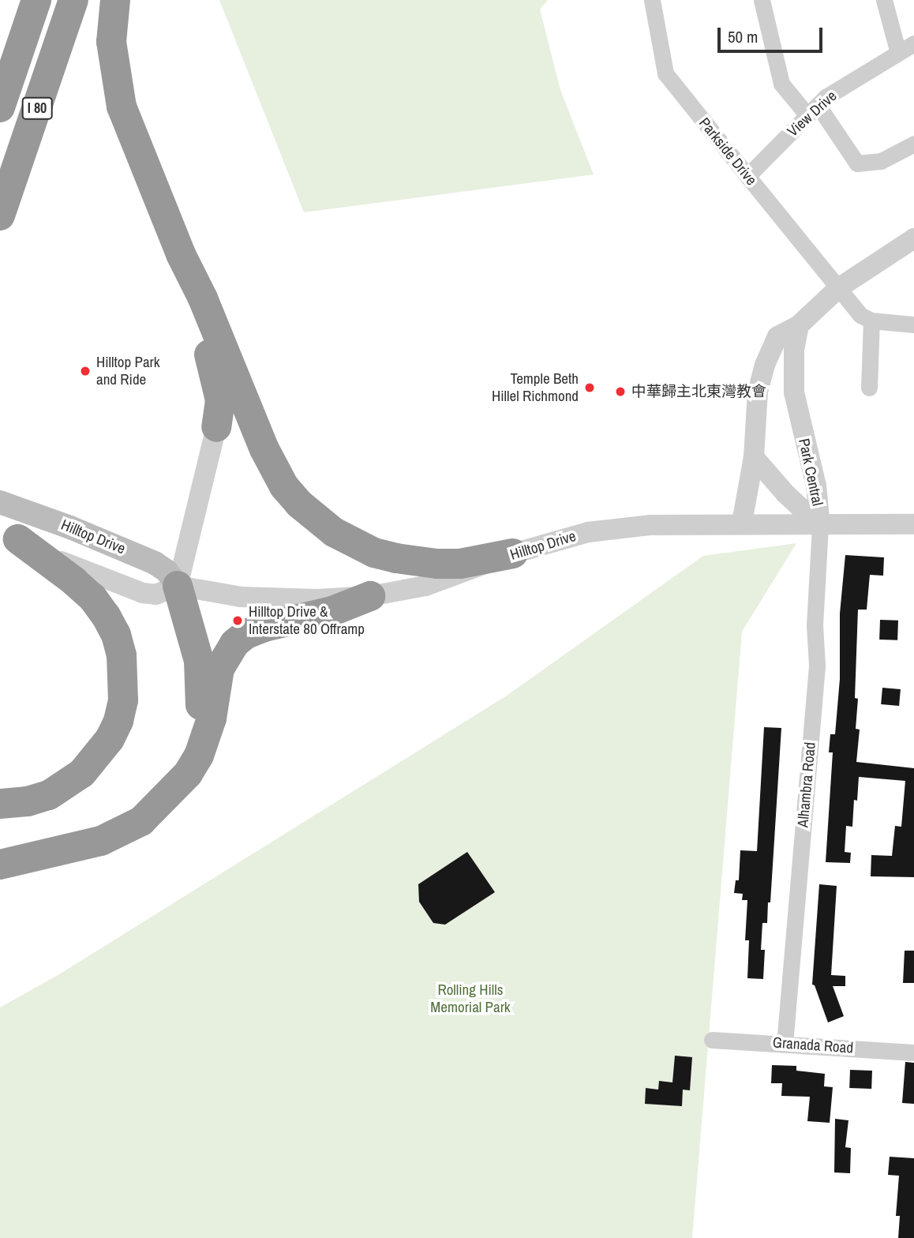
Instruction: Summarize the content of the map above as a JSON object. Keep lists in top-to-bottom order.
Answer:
{
  "streets": {
    "highway": ["I 80"],
    "main road": ["Hilltop Drive"],
    "street": [
      "View Drive",
      "Parkside Drive",
      "Park Central",
      "Alhambra Road",
      "Granada Road"
    ]
  },
  "crossings": [
    ["View Drive", "Parkside Drive"],
    ["Park Central", "Hilltop Drive"],
    ["Park Central", "Alhambra Road"],
    ["Hilltop Drive", "Alhambra Road"],
    ["Alhambra Road", "Granada Road"]
  ],
  "parks": ["Rolling Hills Memorial Park"],
  "places": [
    "Hilltop Park and Ride",
    "Temple Beth Hillel Richmond",
    "中華歸主北東灣教會",
    "Hilltop Drive & Interstate 80 Offramp"
  ],
  "scale_bar": "50 m"
}
